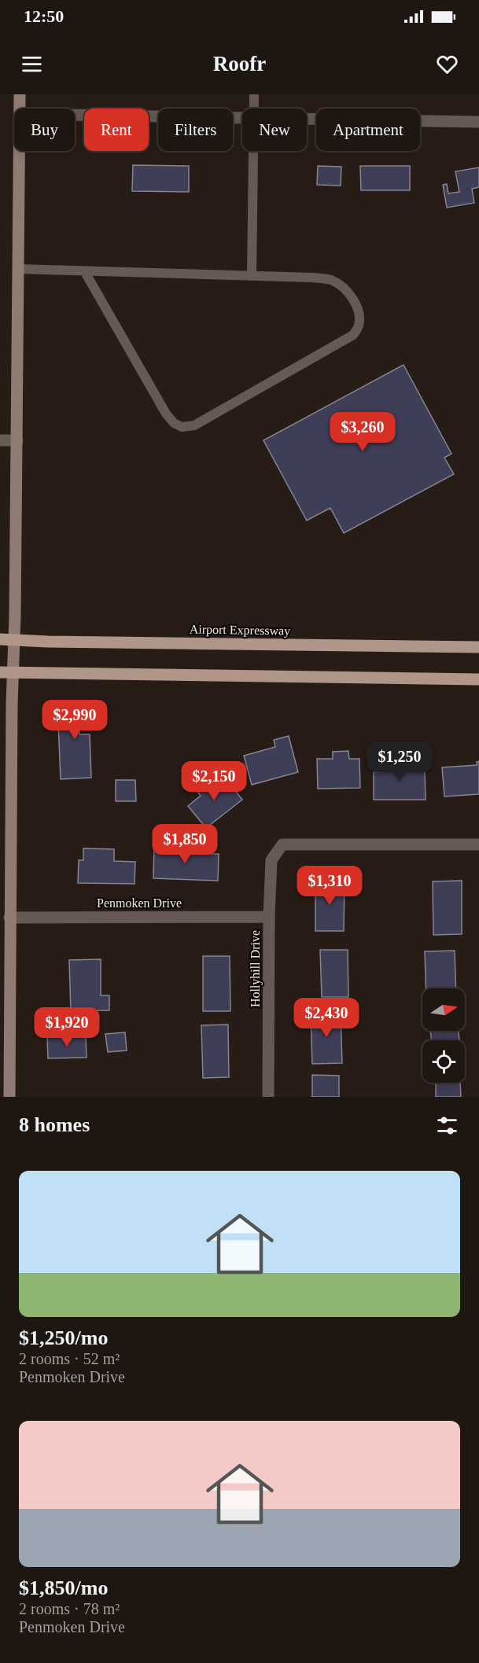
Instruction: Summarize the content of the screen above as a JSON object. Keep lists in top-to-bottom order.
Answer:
{
  "streets": {
    "main road": ["Airport Expressway"],
    "street": ["Penmoken Drive", "Hollyhill Drive"]
  },
  "crossings": [
    ["Penmoken Drive", "Hollyhill Drive"]
  ],
  "north": "right",
  "page": {
    "status": "12:50",
    "header": "Roofr",
    "chip": [
      "Buy",
      "Rent",
      "Filters",
      "New",
      "Apartment"
    ],
    "price": [
      "$3,260",
      "$2,990",
      "$1,250",
      "$2,150",
      "$1,850",
      "$1,310",
      "$2,430",
      "$1,920"
    ],
    "heading": "8 homes",
    "list": [
      {
        "name": "$1,250/mo",
        "note": "2 rooms · 52 m² · Penmoken Drive"
      },
      {
        "name": "$1,850/mo",
        "note": "2 rooms · 78 m² · Penmoken Drive"
      }
    ]
  }
}
